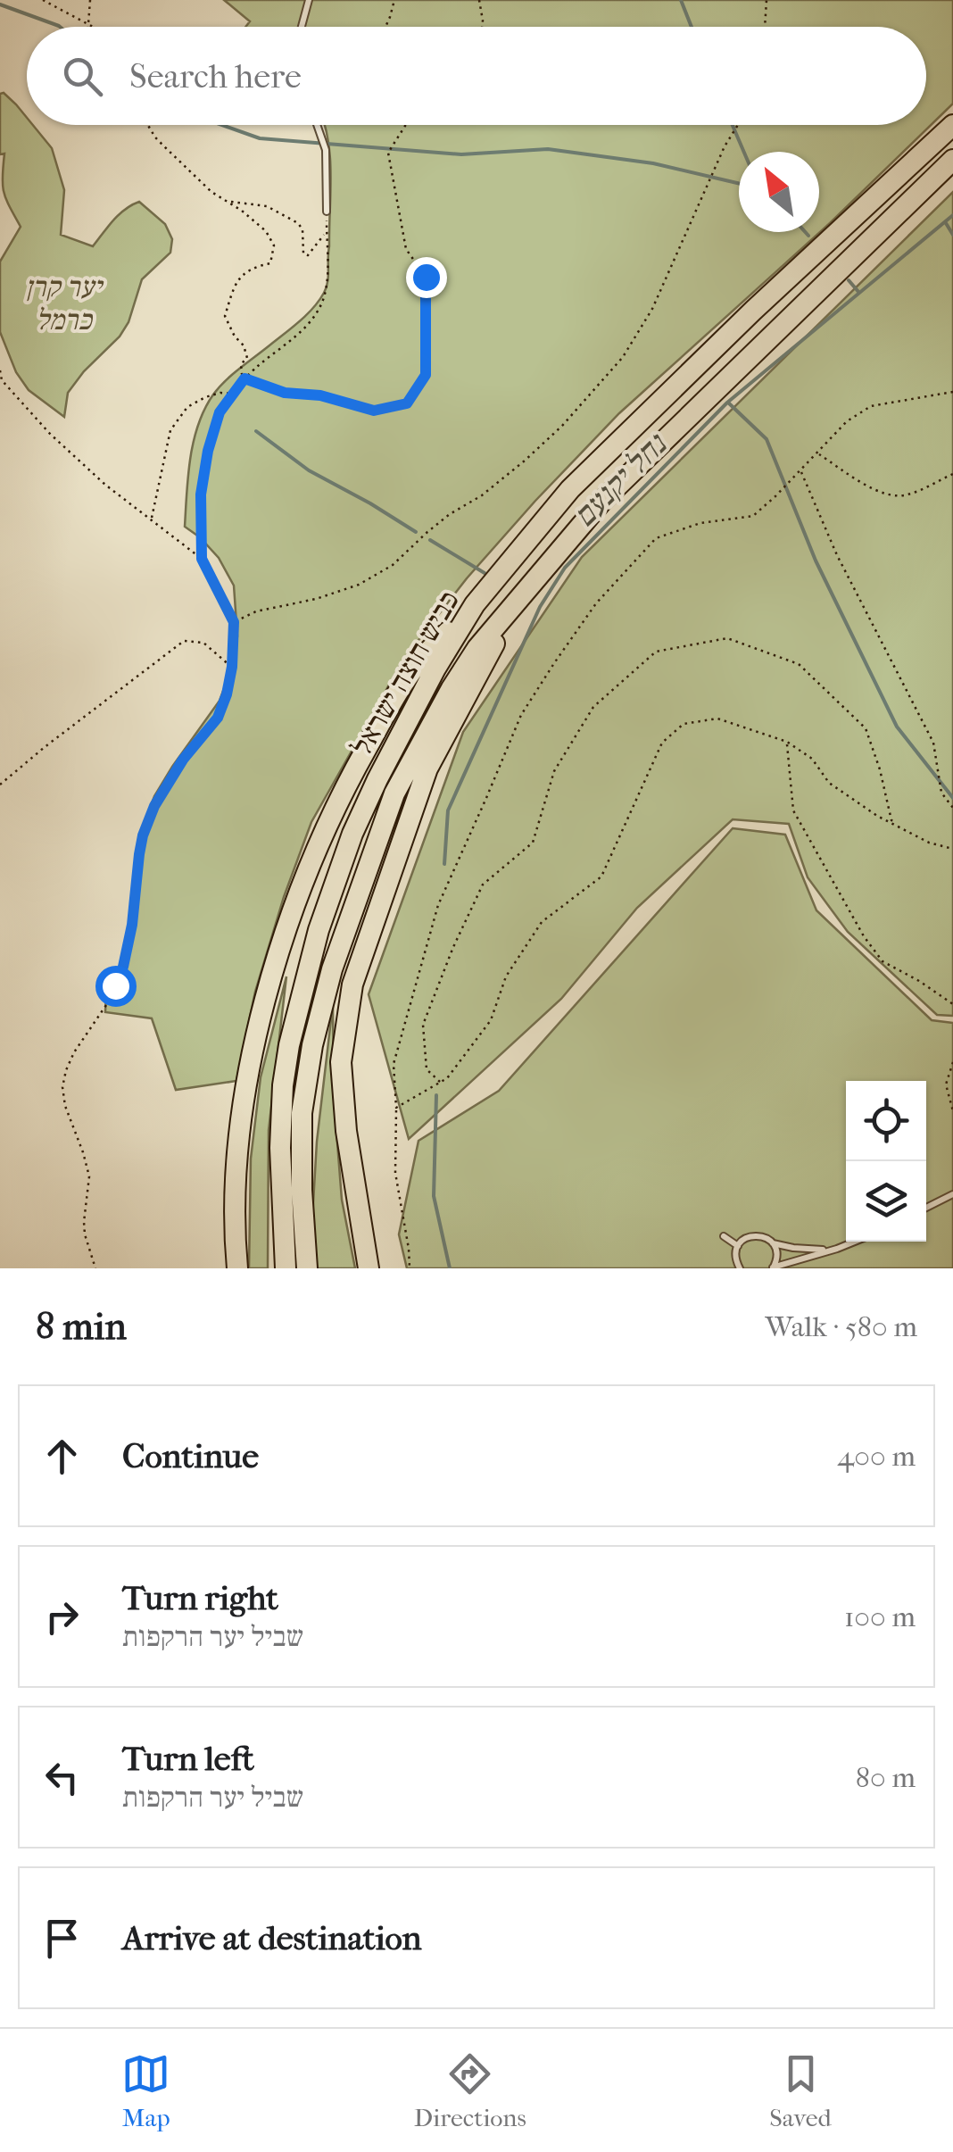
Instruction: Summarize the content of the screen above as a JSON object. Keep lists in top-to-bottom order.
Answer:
{
  "streets": {
    "highway": ["כביש חוצה ישראל"]
  },
  "water": ["נחל יקנעם"],
  "parks": ["יער קרן כרמל"],
  "north": "top left",
  "page": {
    "search": "Search here",
    "heading": ["8 min", "Walk · 580 m"],
    "list": [
      ["Continue", "400 m"],
      ["Turn right", "שביל יער הרקפות", "100 m"],
      ["Turn left", "שביל יער הרקפות", "80 m"],
      "Arrive at destination"
    ],
    "nav": ["Map", "Directions", "Saved"]
  }
}
